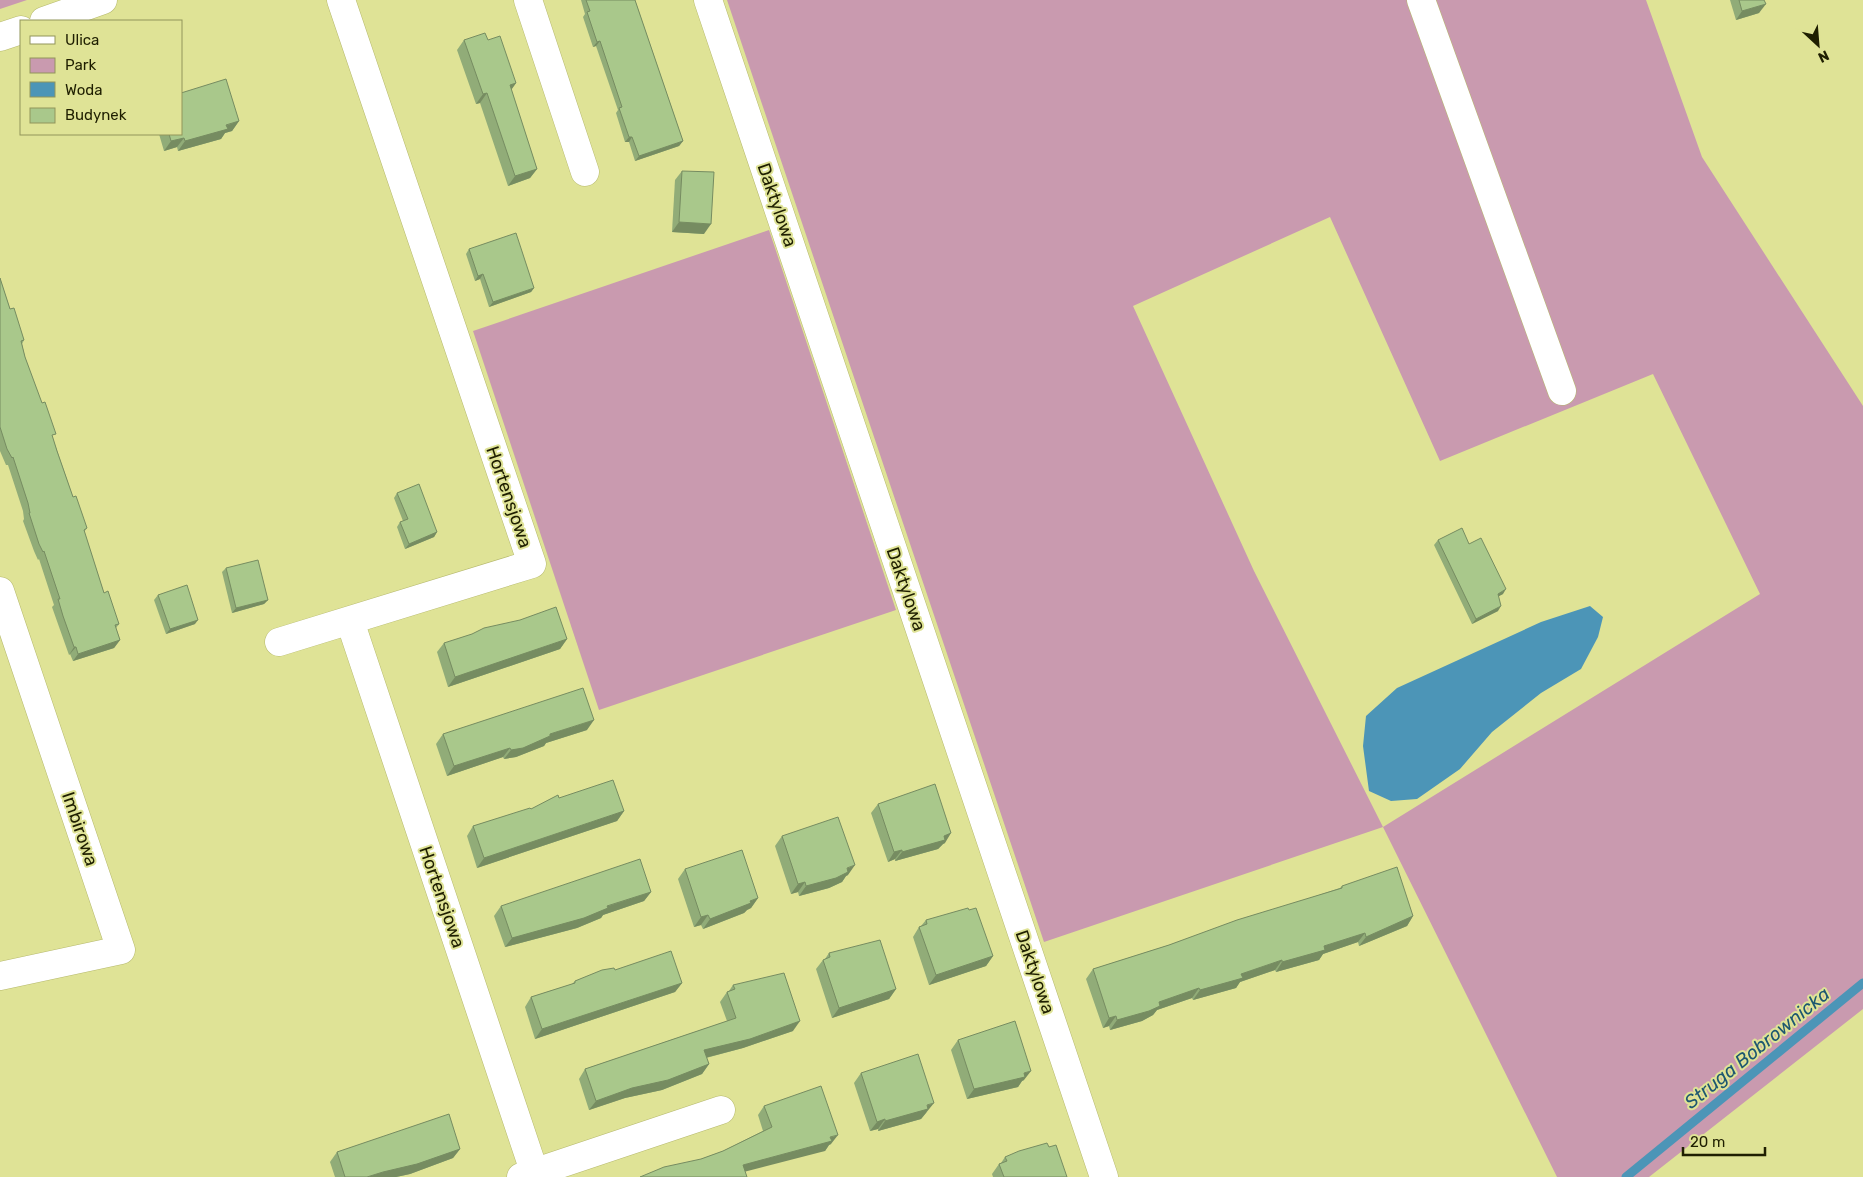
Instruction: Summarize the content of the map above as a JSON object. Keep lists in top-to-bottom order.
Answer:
{
  "streets": {
    "street": ["Daktylowa", "Hortensjowa", "Imbirowa"]
  },
  "water": ["Struga Bobrownicka"],
  "legend": [
    "Ulica",
    "Park",
    "Woda",
    "Budynek"
  ],
  "scale_bar": "20 m",
  "north": "bottom right"
}
